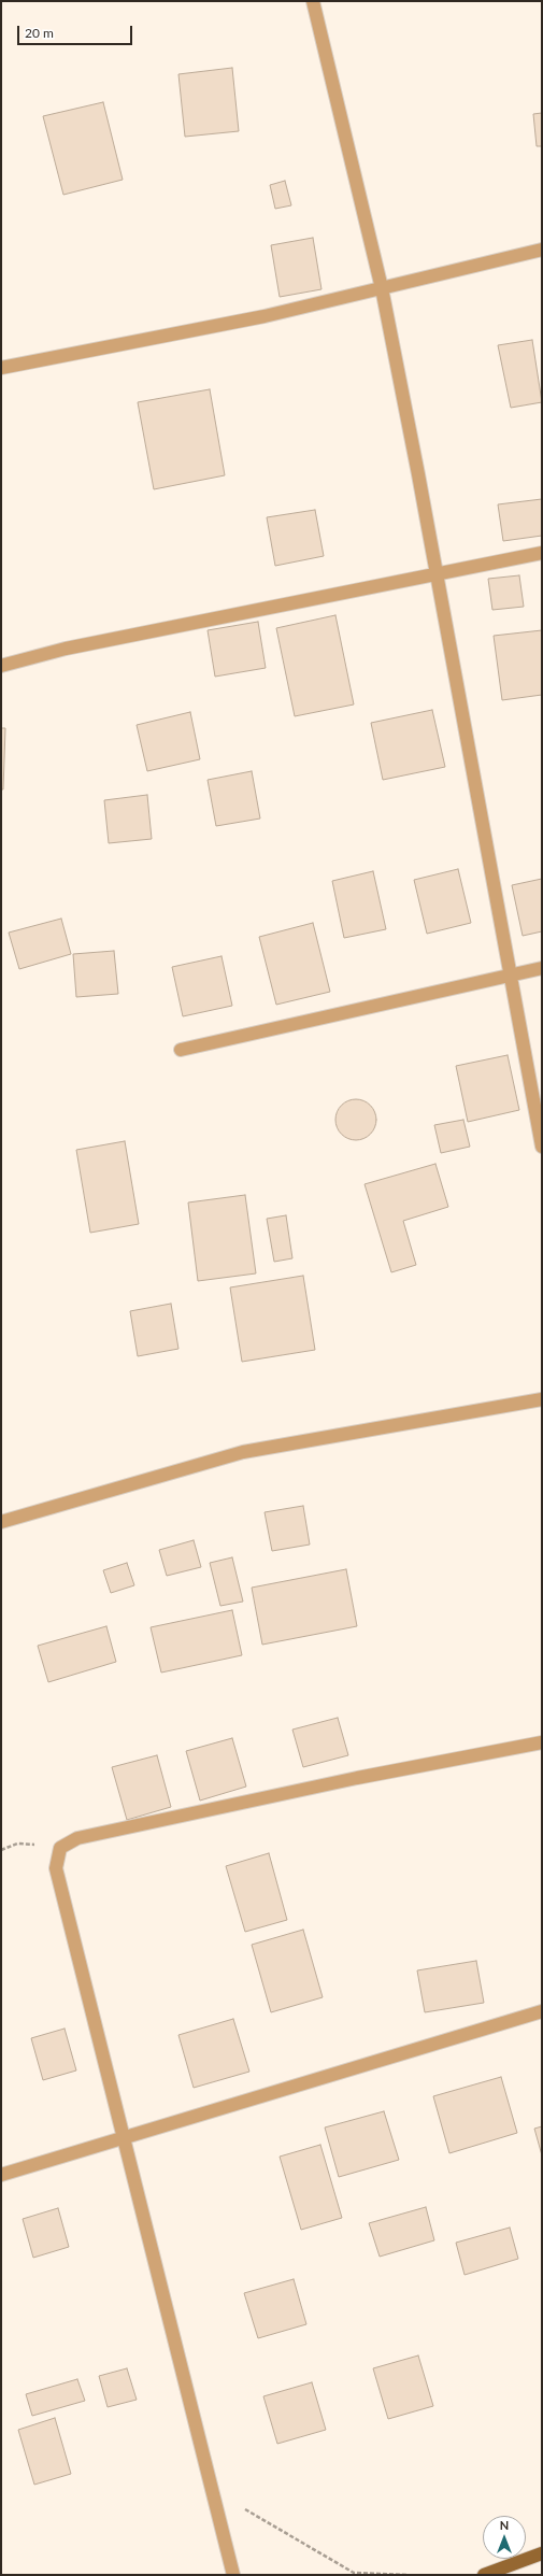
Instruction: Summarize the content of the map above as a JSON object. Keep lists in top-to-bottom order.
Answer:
{
  "scale_bar": "20 m",
  "north": "top"
}
